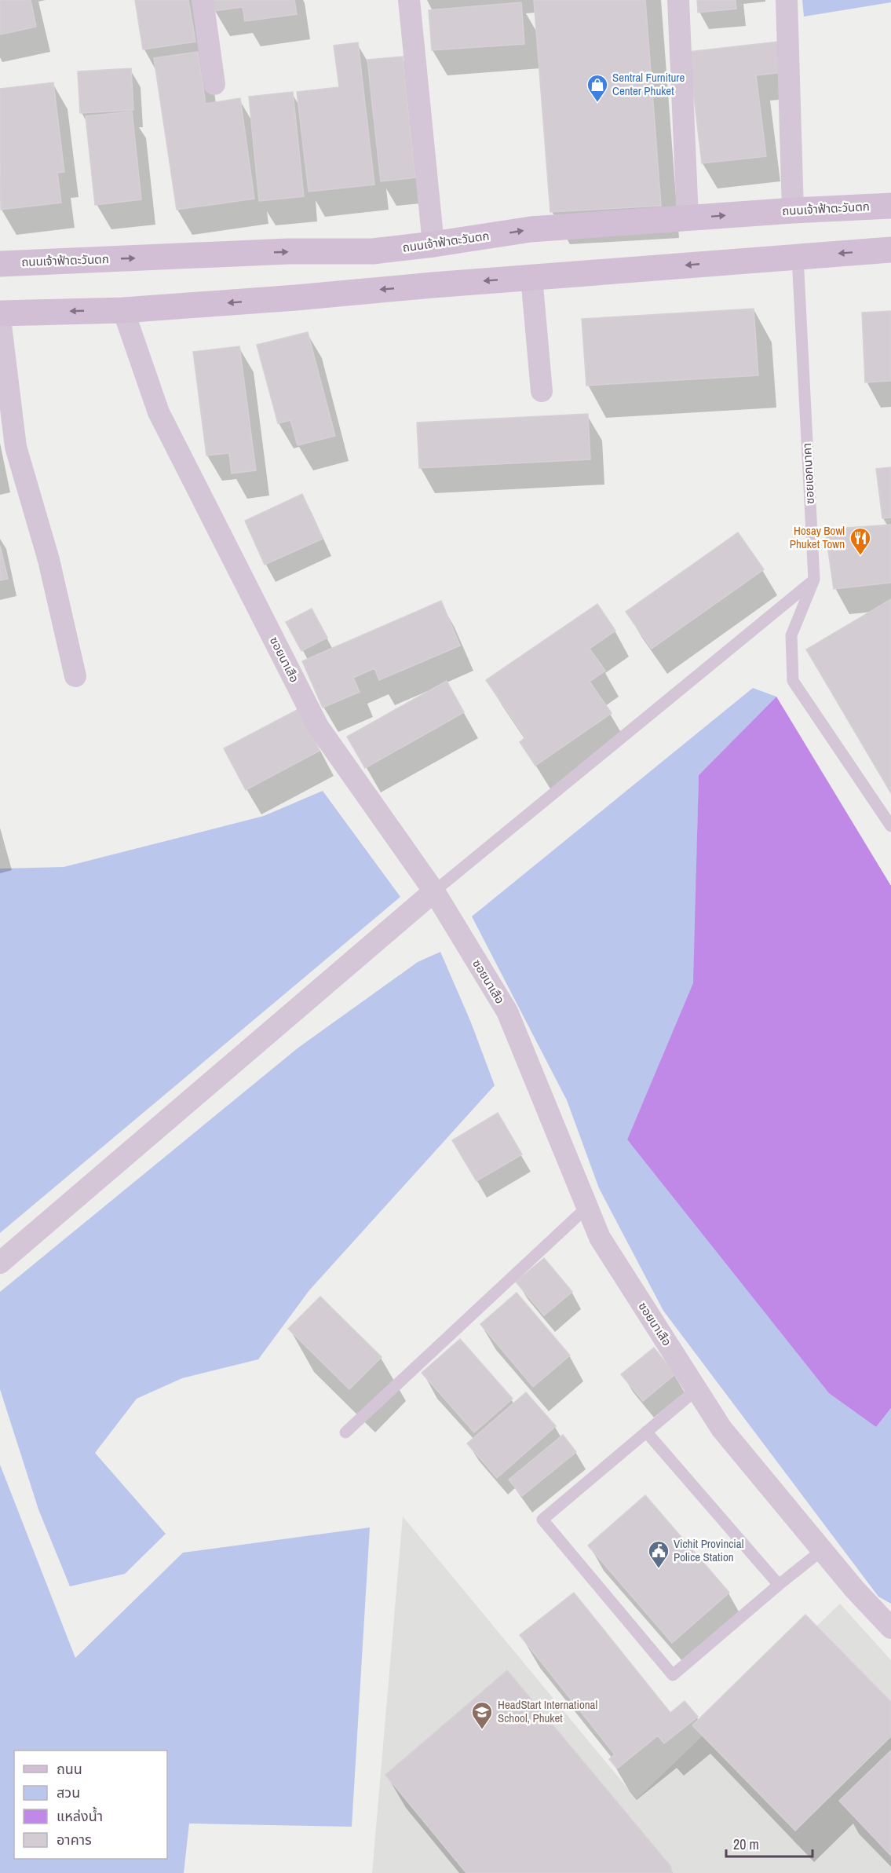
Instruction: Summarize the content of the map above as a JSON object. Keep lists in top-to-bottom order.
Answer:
{
  "streets": {
    "main road": ["ถนนเจ้าฟ้าตะวันตก"],
    "street": ["ซอยนาเสือ"],
    "lane": ["ซอยเอกนาคา"]
  },
  "places": {
    "shop": ["Sentral Furniture Center Phuket"],
    "restaurant": ["Hosay Bowl Phuket Town"],
    "public building": ["Vichit Provincial Police Station"],
    "school or university": ["HeadStart International School, Phuket"]
  },
  "legend": [
    "ถนน",
    "สวน",
    "แหล่งน้ำ",
    "อาคาร"
  ],
  "scale_bar": "20 m"
}
